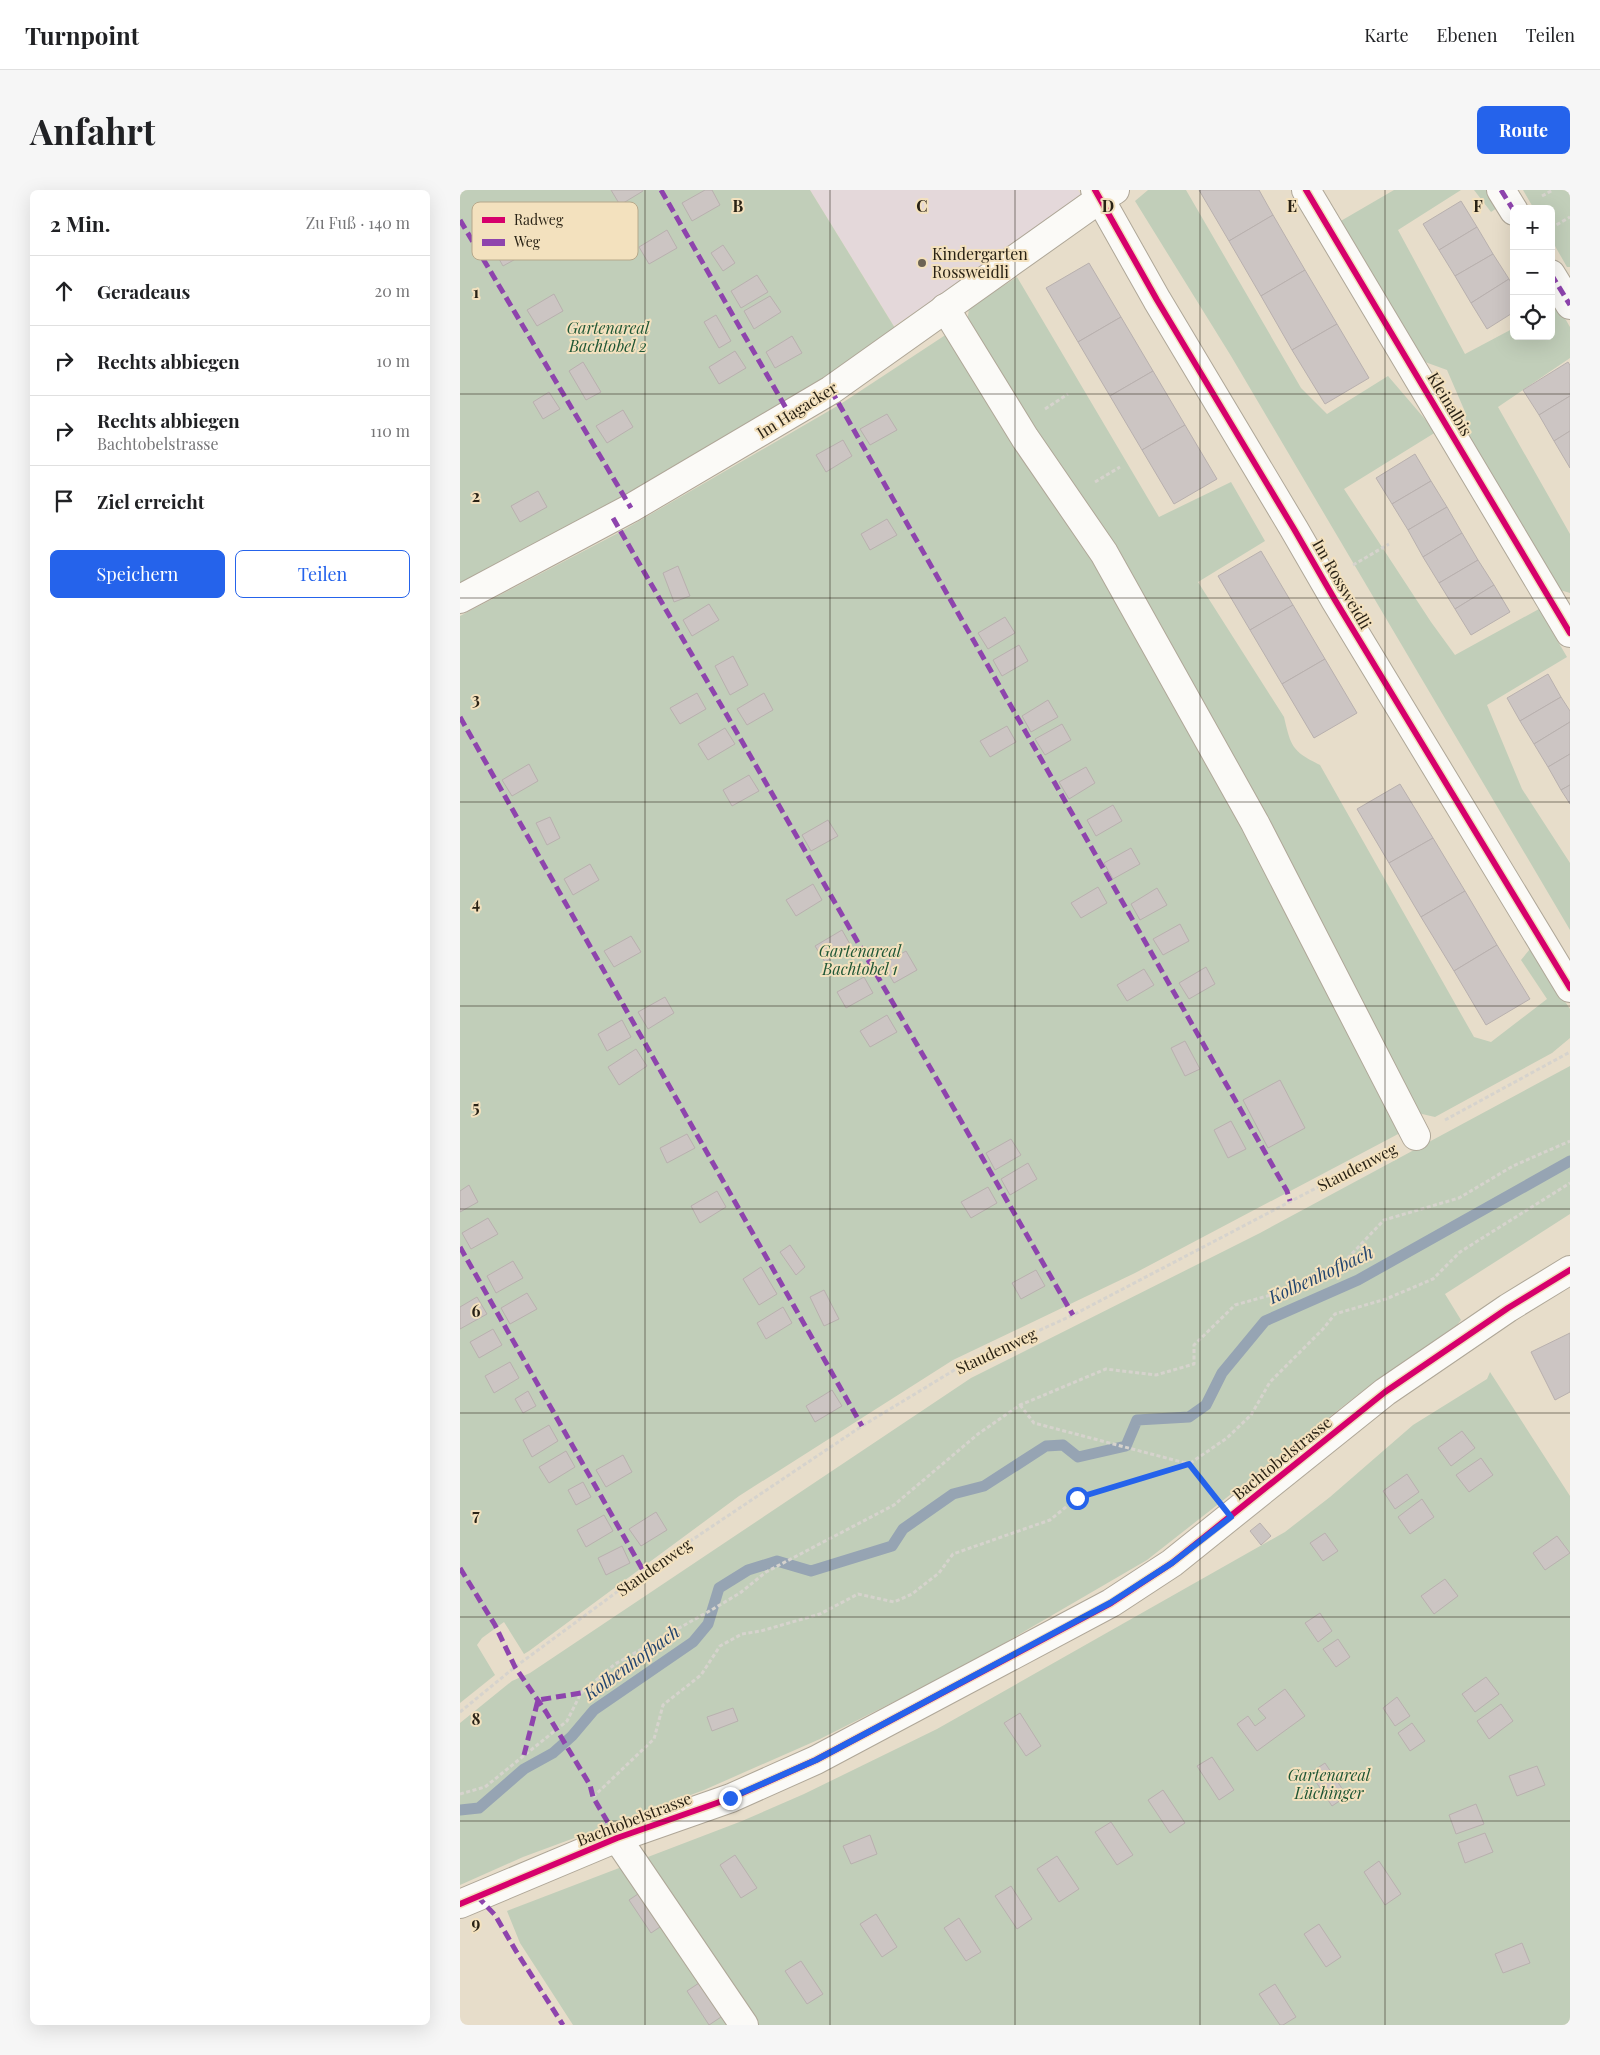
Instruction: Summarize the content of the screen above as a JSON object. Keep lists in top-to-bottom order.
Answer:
{
  "streets": {
    "street": [
      "Kleinalbis",
      "Im Hagacker",
      "Im Rossweidli",
      "Bachtobelstrasse"
    ],
    "path": ["Staudenweg"]
  },
  "crossings": [
    ["Im Hagacker", "Im Rossweidli"]
  ],
  "water": ["Kolbenhofbach"],
  "parks": ["Gartenareal Bachtobel 2", "Gartenareal Bachtobel 1", "Gartenareal Lüchinger"],
  "places": ["Kindergarten Rossweidli"],
  "legend": ["Radweg", "Weg"],
  "page": {
    "header": "Turnpoint",
    "nav": ["Karte", "Ebenen", "Teilen"],
    "buttons": [
      "Route",
      ["Speichern", "Teilen"]
    ],
    "title": "Anfahrt",
    "heading": ["2 Min.", "Zu Fuß · 140 m"],
    "map_buttons": ["+", "−"],
    "list": [
      ["Geradeaus", "20 m"],
      ["Rechts abbiegen", "10 m"],
      ["Rechts abbiegen", "Bachtobelstrasse", "110 m"],
      "Ziel erreicht"
    ]
  },
  "grid": {
    "columns": [
      "B",
      "C",
      "D",
      "E",
      "F"
    ],
    "rows": [
      "1",
      "2",
      "3",
      "4",
      "5",
      "6",
      "7",
      "8",
      "9"
    ]
  }
}
